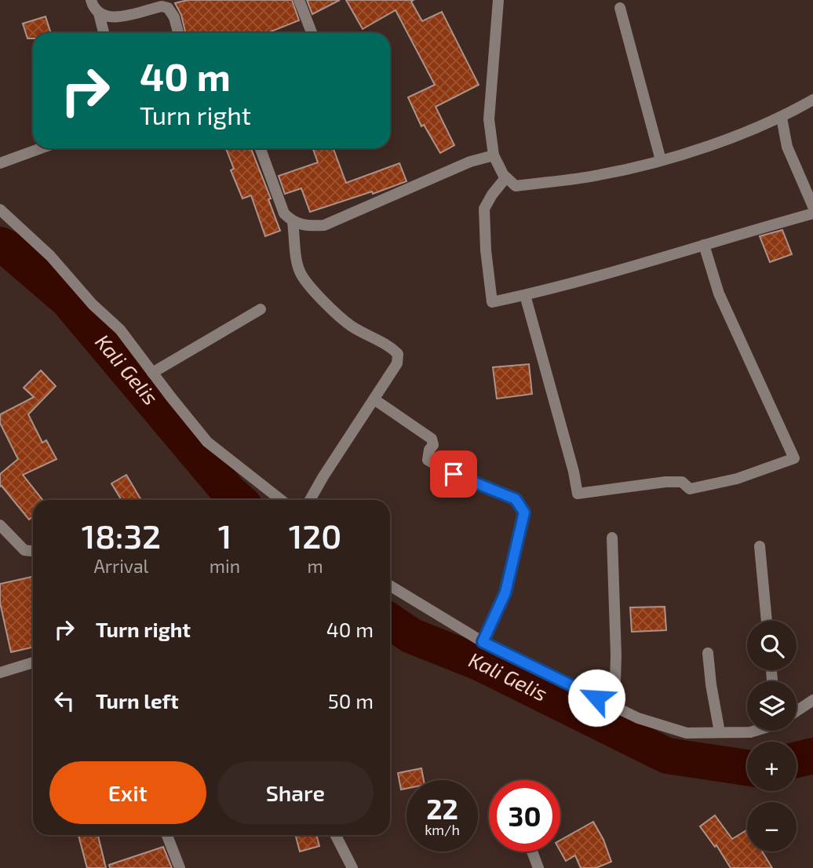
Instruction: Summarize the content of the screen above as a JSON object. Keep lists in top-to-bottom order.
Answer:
{
  "water": ["Kali Gelis"],
  "page": {
    "turn": ["40 m", "Turn right"],
    "eta": [
      "18:32",
      "Arrival",
      "1",
      "min",
      "120",
      "m"
    ],
    "list": [
      {
        "name": "Turn right",
        "value": "40 m"
      },
      {
        "name": "Turn left",
        "value": "50 m"
      }
    ],
    "map_buttons": ["+", "−"],
    "buttons": ["Exit", "Share"],
    "speed": "22 km/h",
    "limit": "30"
  }
}
